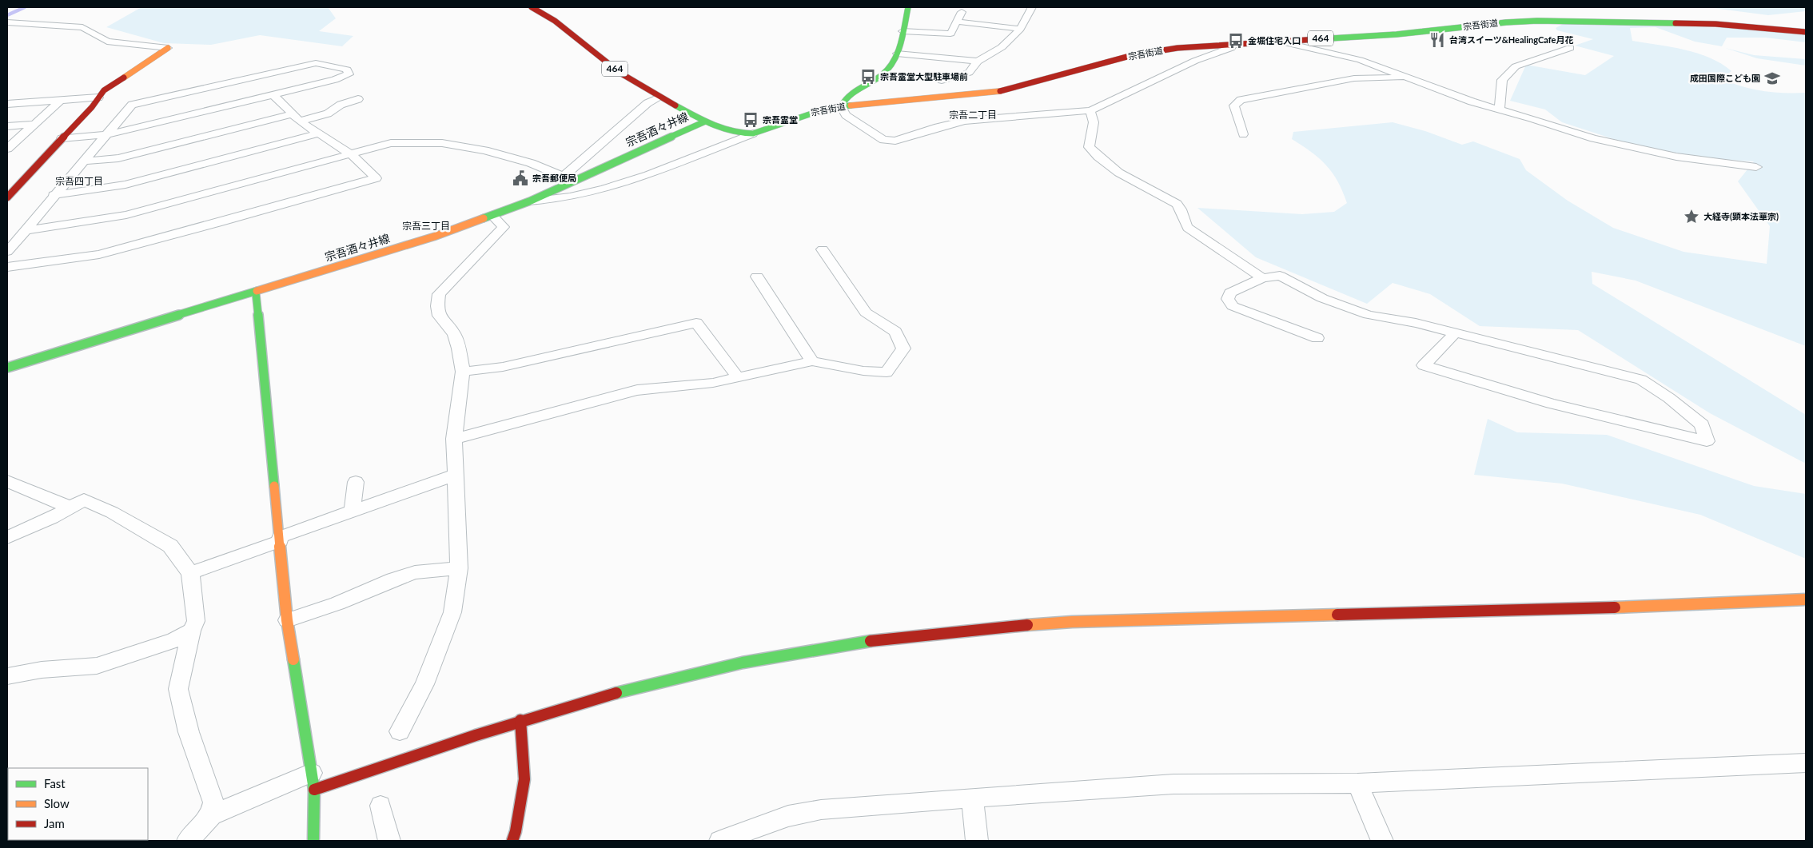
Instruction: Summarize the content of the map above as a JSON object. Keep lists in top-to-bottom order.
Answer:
{
  "streets": {
    "main road": ["宗吾街道", "464", "宗吾酒々井線"]
  },
  "crossings": [
    ["宗吾街道", "宗吾酒々井線"]
  ],
  "districts": ["宗吾二丁目", "宗吾四丁目", "宗吾三丁目"],
  "places": {
    "restaurant": ["台湾スイーツ&HealingCafe月花"],
    "bus stop": ["金堀住宅入口", "宗吾霊堂大型駐車場前", "宗吾霊堂"],
    "school or university": ["成田国際こども園"],
    "public building": ["宗吾郵便局"],
    "place": ["大経寺(顕本法華宗)"]
  },
  "legend": ["Fast", "Slow", "Jam"]
}
